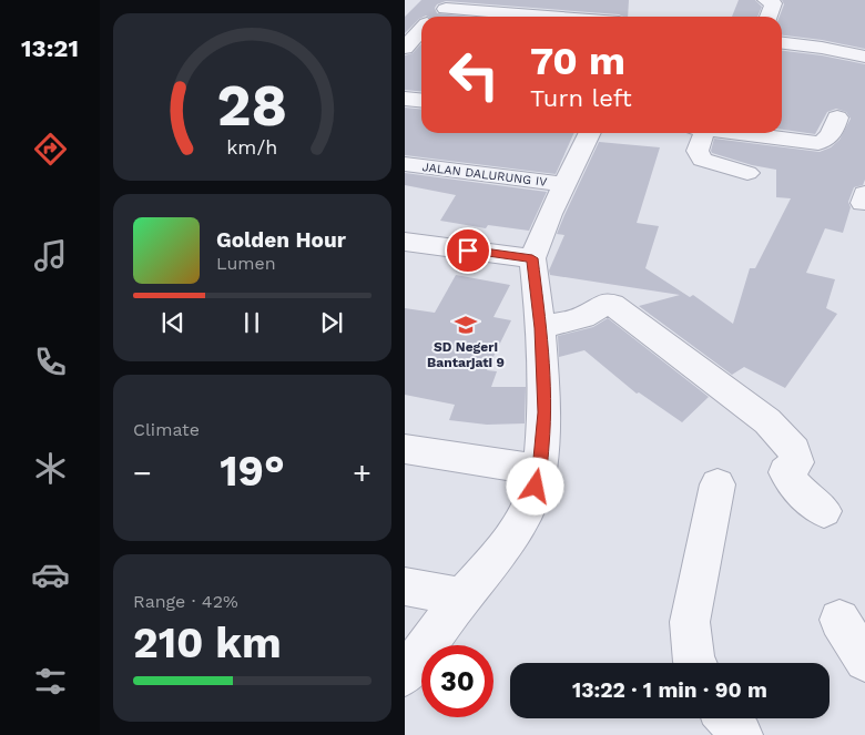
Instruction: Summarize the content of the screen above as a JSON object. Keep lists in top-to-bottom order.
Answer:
{
  "streets": {
    "street": ["JALAN DALURUNG IV"]
  },
  "places": {
    "school or university": ["SD Negeri Bantarjati 9"]
  },
  "page": {
    "tabs": "13:21",
    "turn": ["70 m", "Turn left"],
    "song": ["Golden Hour", "Lumen"],
    "tile": [
      "Climate",
      ["Range · 42%", "210 km"]
    ],
    "heat": ["−", "19°", "+"],
    "limit": "30",
    "trip": "13:22 · 1 min · 90 m",
    "gauge": ["28", "km/h"]
  }
}
